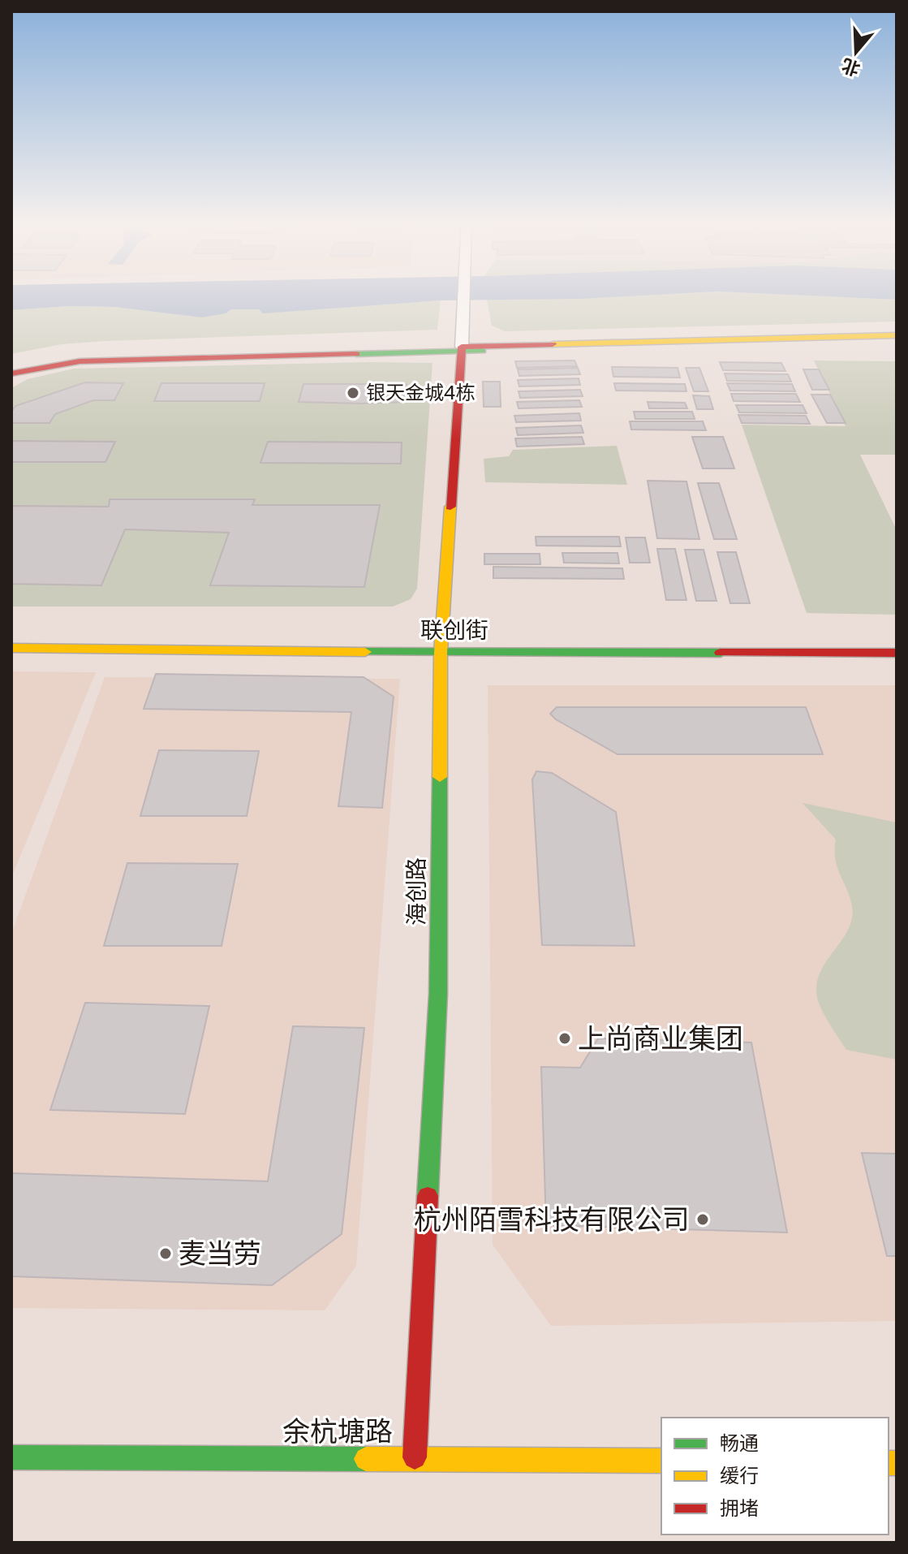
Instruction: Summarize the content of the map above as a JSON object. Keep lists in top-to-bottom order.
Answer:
{
  "streets": {
    "street": ["联创街", "海创路", "余杭塘路"]
  },
  "crossings": [
    ["联创街", "海创路"],
    ["海创路", "余杭塘路"]
  ],
  "places": [
    "银天金城4栋",
    "上尚商业集团",
    "杭州陌雪科技有限公司",
    "麦当劳"
  ],
  "legend": ["畅通", "缓行", "拥堵"],
  "north": "bottom"
}
